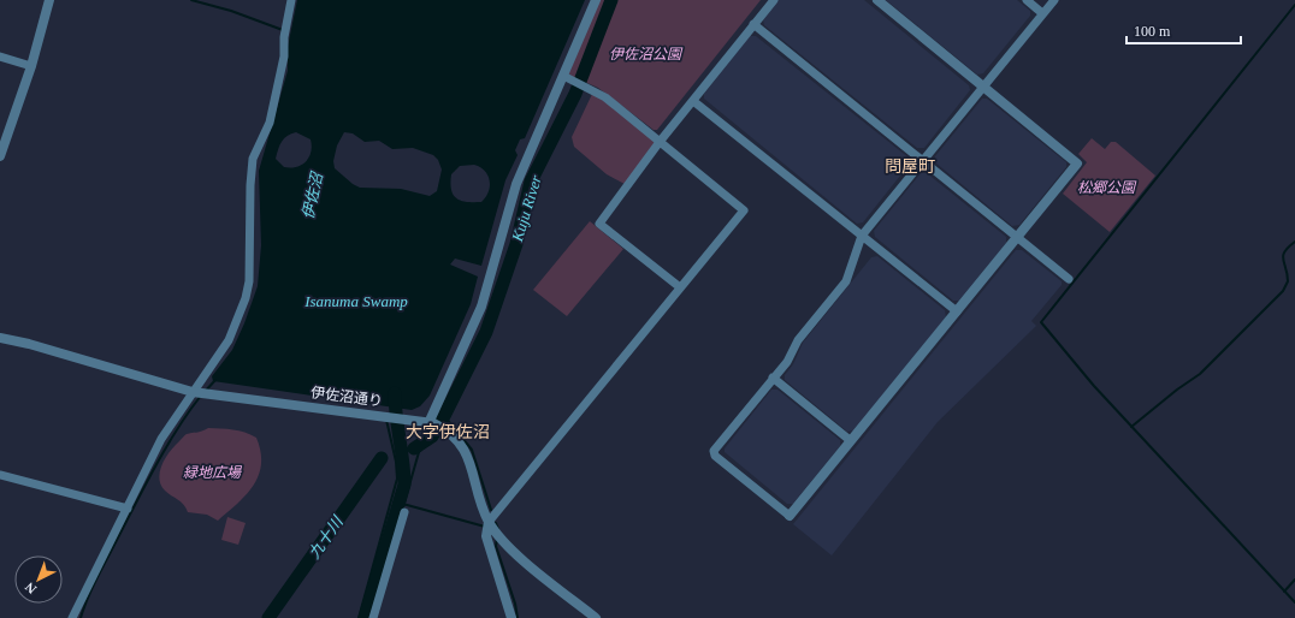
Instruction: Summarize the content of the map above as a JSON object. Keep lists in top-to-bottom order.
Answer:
{
  "streets": {
    "street": ["伊佐沼通り"]
  },
  "districts": ["問屋町", "大字伊佐沼"],
  "water": [
    "伊佐沼",
    "Kuju River",
    "Isanuma Swamp",
    "九十川"
  ],
  "parks": ["伊佐沼公園", "松郷公園", "緑地広場"],
  "scale_bar": "100 m",
  "north": "bottom left"
}
